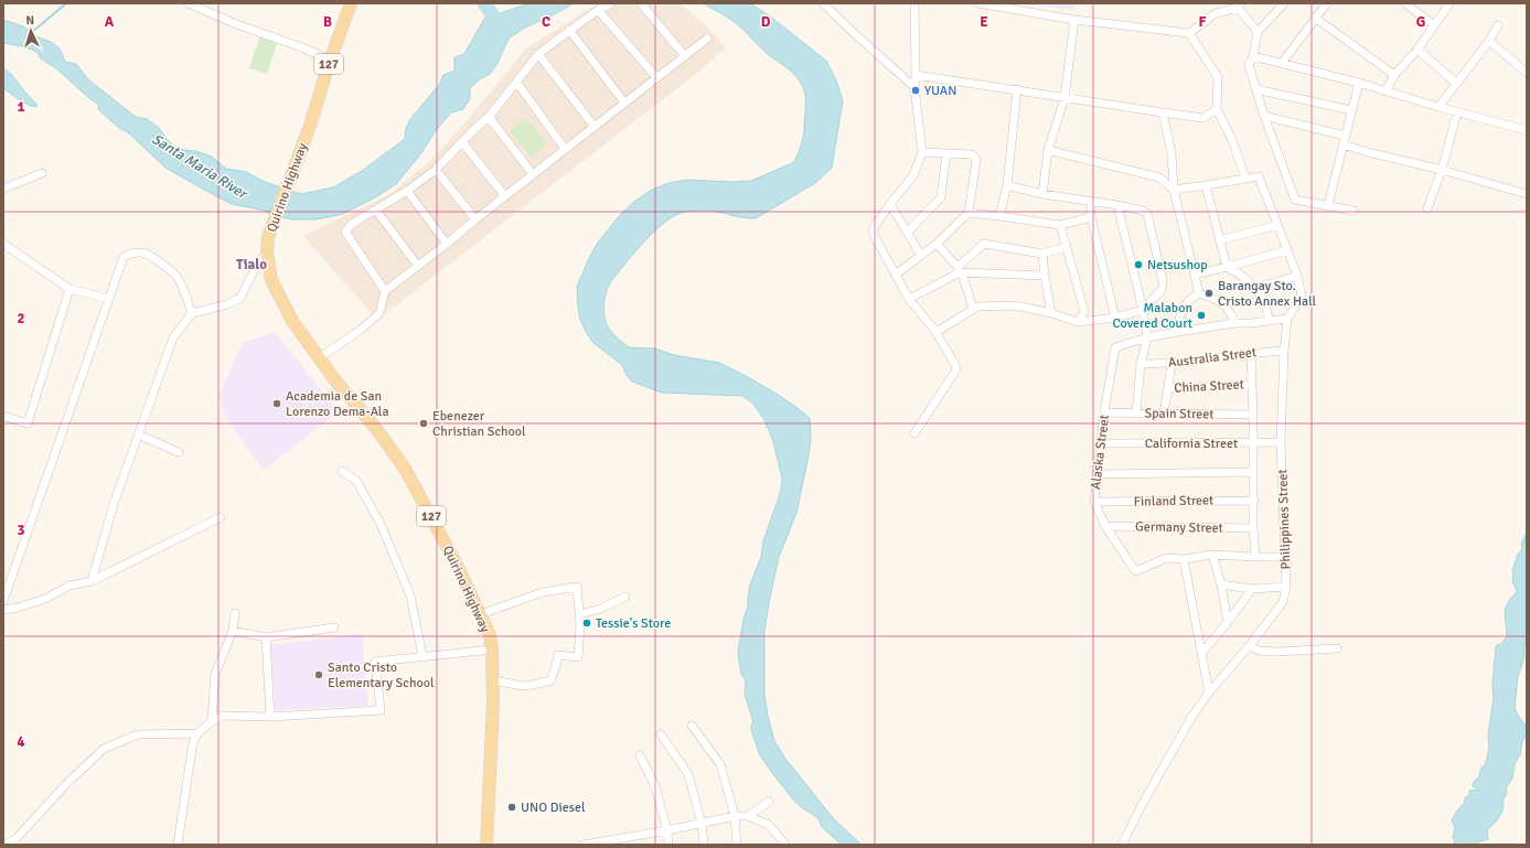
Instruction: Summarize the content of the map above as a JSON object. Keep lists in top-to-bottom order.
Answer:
{
  "streets": {
    "main road": ["127", "Quirino Highway"],
    "street": [
      "Australia Street",
      "China Street",
      "Spain Street",
      "California Street",
      "Alaska Street",
      "Finland Street",
      "Philippines Street",
      "Germany Street"
    ]
  },
  "crossings": [
    ["Australia Street", "Philippines Street"],
    ["Spain Street", "Alaska Street"],
    ["California Street", "Alaska Street"],
    ["California Street", "Philippines Street"],
    ["Alaska Street", "Finland Street"],
    ["Alaska Street", "Germany Street"]
  ],
  "districts": ["Tialo"],
  "water": ["Santa Maria River"],
  "places": [
    "YUAN",
    "Netsushop",
    "Barangay Sto. Cristo Annex Hall",
    "Malabon Covered Court",
    "Academia de San Lorenzo Dema-Ala",
    "Ebenezer Christian School",
    "Tessie's Store",
    "Santo Cristo Elementary School",
    "UNO Diesel"
  ],
  "north": "top",
  "grid": {
    "columns": [
      "A",
      "B",
      "C",
      "D",
      "E",
      "F",
      "G"
    ],
    "rows": [
      "1",
      "2",
      "3",
      "4"
    ]
  }
}
